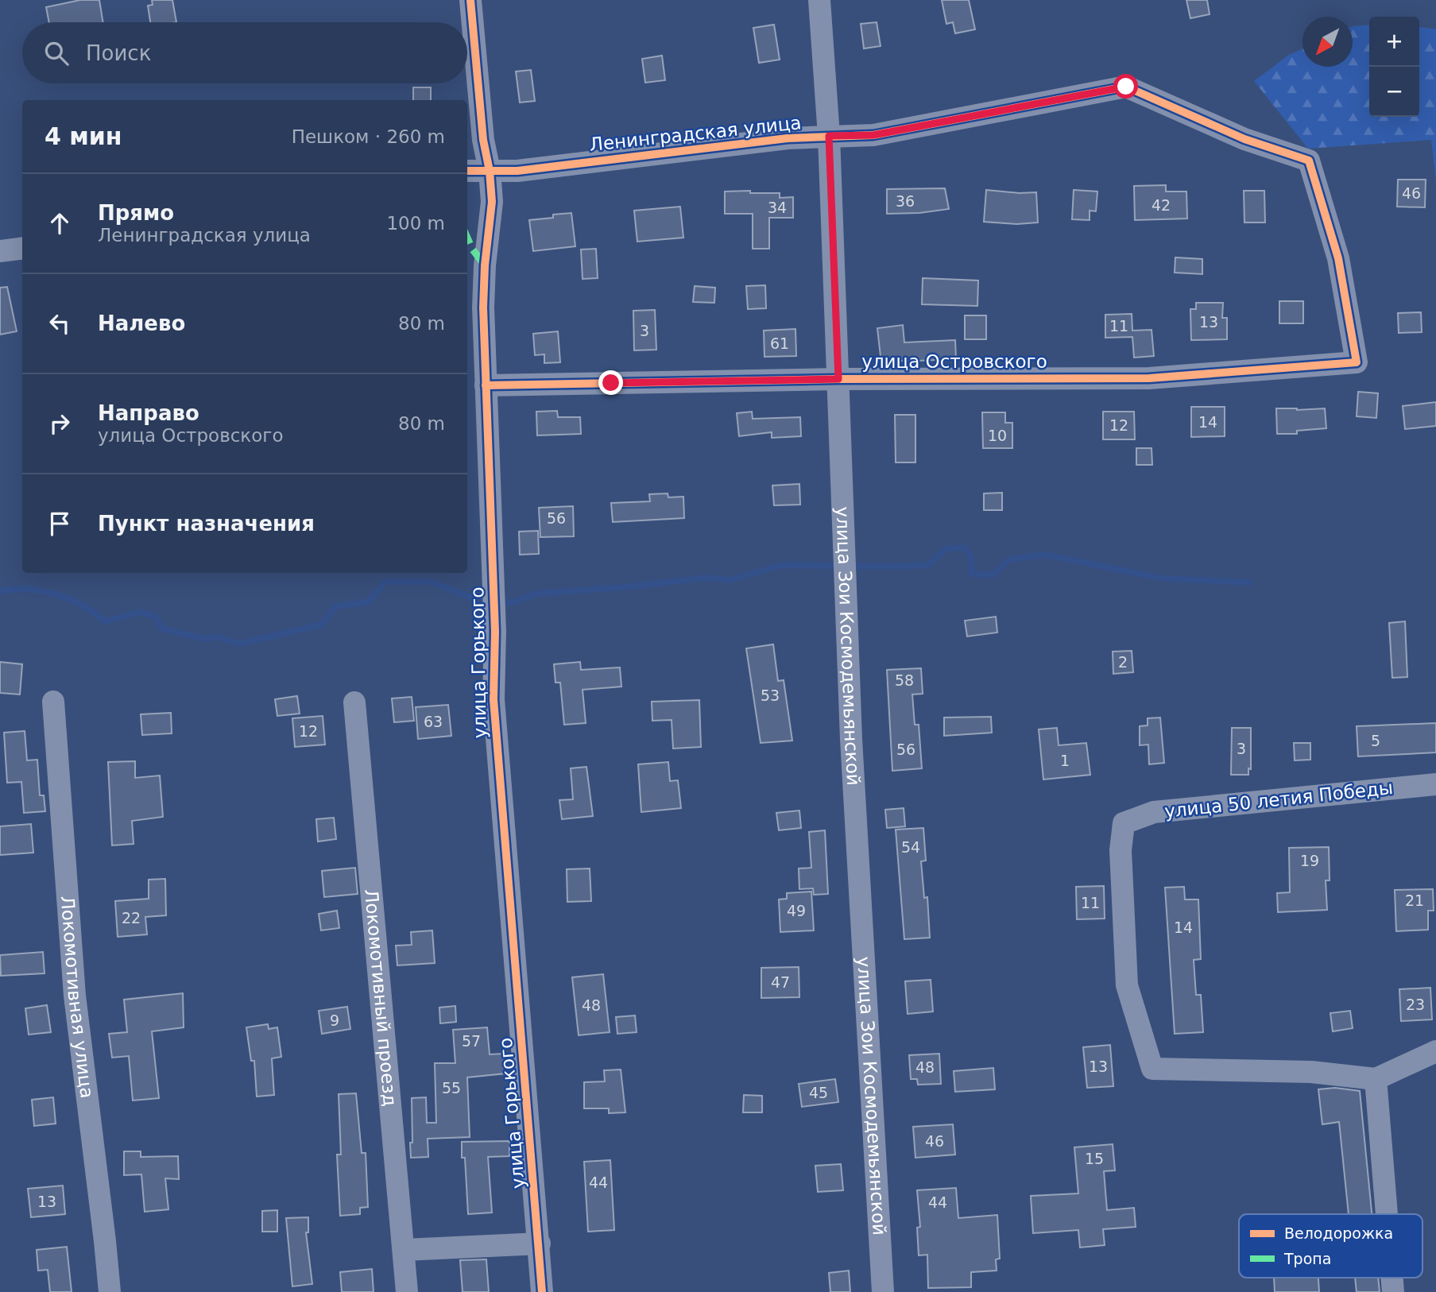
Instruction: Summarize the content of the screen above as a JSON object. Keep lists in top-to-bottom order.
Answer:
{
  "streets": {
    "street": [
      "Ленинградская улица",
      "улица Островского",
      "улица Зои Космодемьянской",
      "улица Горького",
      "улица 50 летия Победы",
      "Локомотивная улица",
      "Локомотивный проезд"
    ]
  },
  "crossings": [
    ["Ленинградская улица", "улица Островского"],
    ["Ленинградская улица", "улица Зои Космодемьянской"],
    ["Ленинградская улица", "улица Горького"],
    ["улица Островского", "улица Зои Космодемьянской"],
    ["улица Островского", "улица Горького"]
  ],
  "house_numbers": [
    "46",
    "36",
    "42",
    "34",
    "13",
    "11",
    "3",
    "61",
    "14",
    "12",
    "10",
    "56",
    "2",
    "58",
    "53",
    "63",
    "12",
    "5",
    "3",
    "56",
    "1",
    "54",
    "19",
    "21",
    "11",
    "49",
    "22",
    "14",
    "47",
    "23",
    "48",
    "9",
    "57",
    "13",
    "48",
    "55",
    "45",
    "46",
    "15",
    "44",
    "13",
    "44"
  ],
  "legend": ["Велодорожка", "Тропа"],
  "north": "bottom left",
  "page": {
    "map_buttons": ["+", "−"],
    "search": "Поиск",
    "heading": ["4 мин", "Пешком · 260 m"],
    "list": [
      ["Прямо", "Ленинградская улица", "100 m"],
      ["Налево", "80 m"],
      ["Направо", "улица Островского", "80 m"],
      "Пункт назначения"
    ]
  }
}
